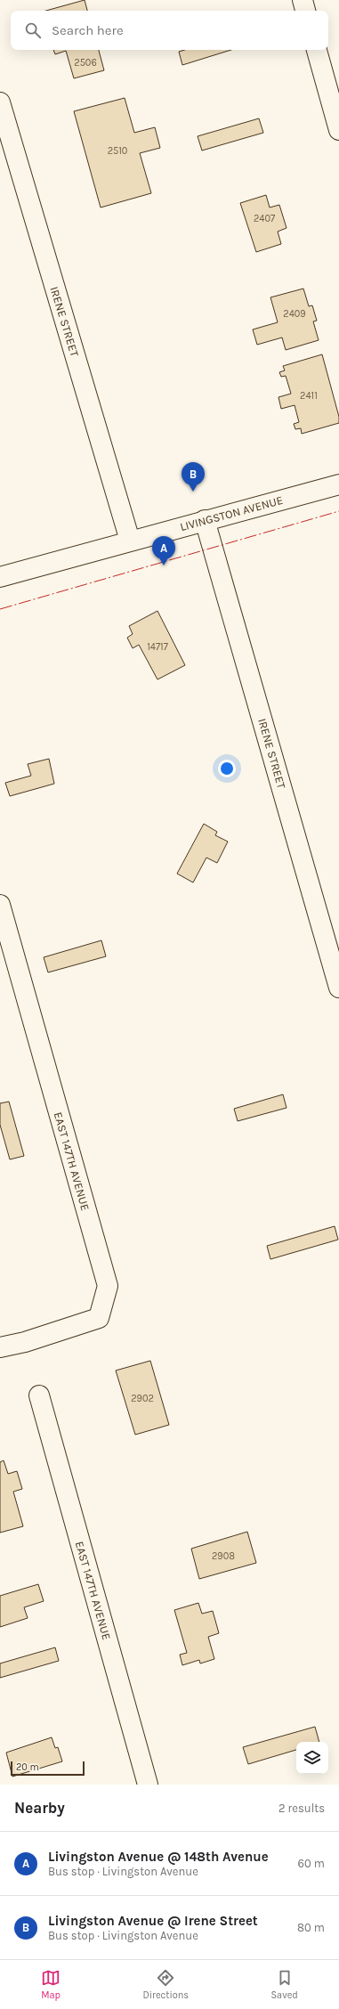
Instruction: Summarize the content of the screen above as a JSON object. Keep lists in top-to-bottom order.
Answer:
{
  "streets": {
    "street": ["IRENE STREET", "LIVINGSTON AVENUE", "EAST 147TH AVENUE"]
  },
  "crossings": [
    ["IRENE STREET", "LIVINGSTON AVENUE"]
  ],
  "house_numbers": [
    "2506",
    "2510",
    "2407",
    "2409",
    "2411",
    "14717",
    "2902",
    "2908"
  ],
  "scale_bar": "20 m",
  "page": {
    "search": "Search here",
    "pins": ["B", "A"],
    "scale": "20 m",
    "heading": ["Nearby", "2 results"],
    "list": [
      {
        "mark": "A",
        "name": "Livingston Avenue @ 148th Avenue",
        "note": "Bus stop · Livingston Avenue",
        "value": "60 m"
      },
      {
        "mark": "B",
        "name": "Livingston Avenue @ Irene Street",
        "note": "Bus stop · Livingston Avenue",
        "value": "80 m"
      }
    ],
    "nav": ["Map", "Directions", "Saved"]
  }
}
